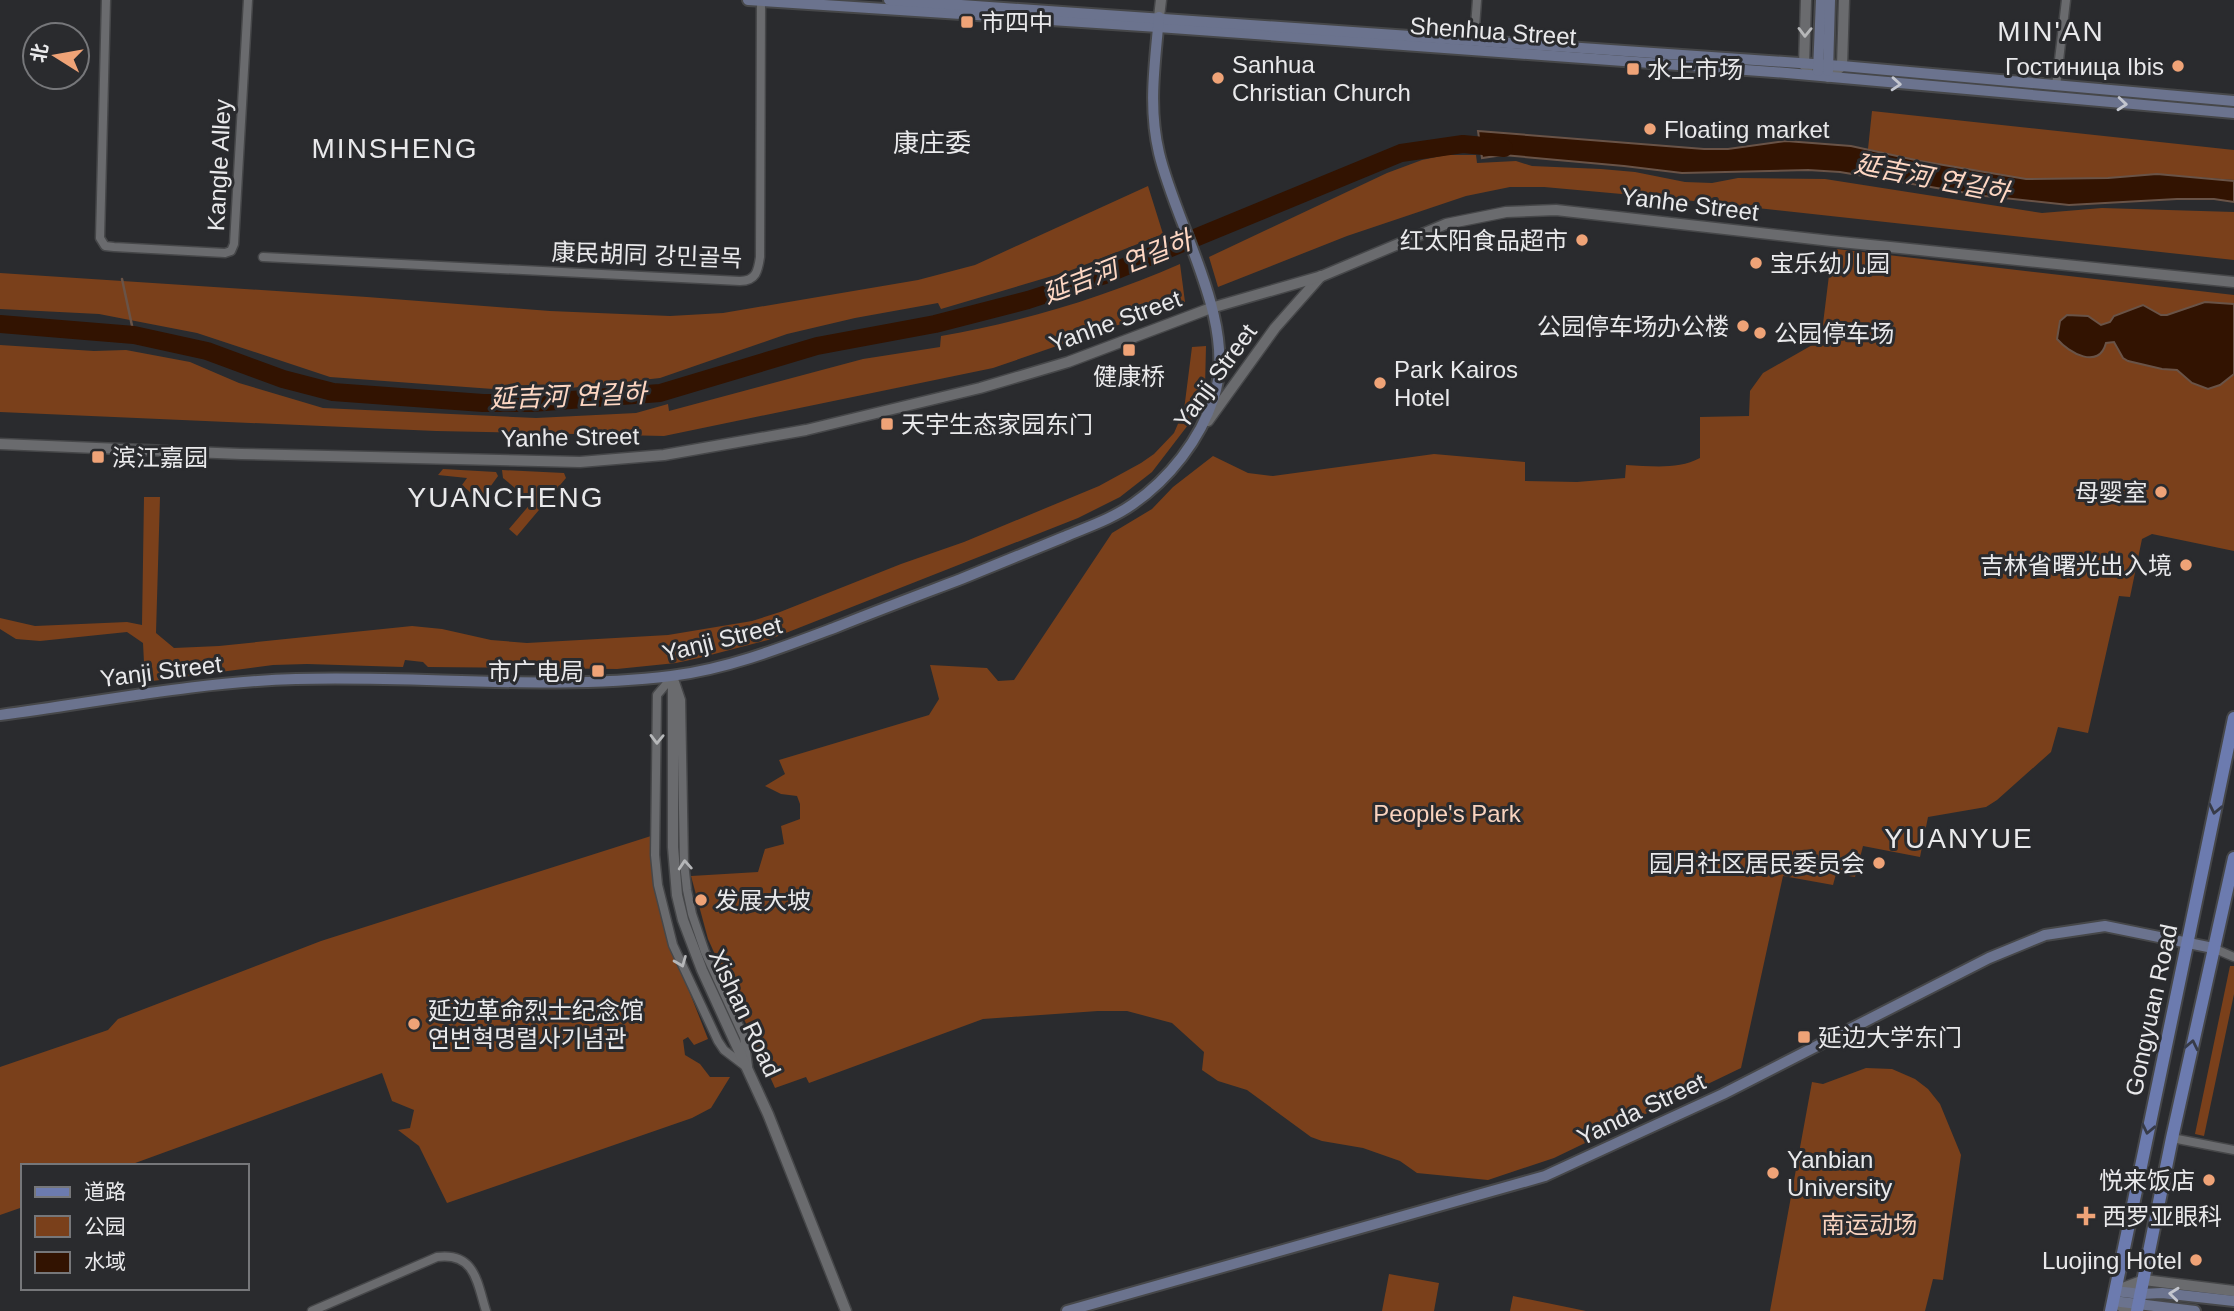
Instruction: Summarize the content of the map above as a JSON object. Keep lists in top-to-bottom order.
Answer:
{
  "streets": {
    "main road": [
      "Shenhua Street",
      "Yanji Street",
      "Gongyuan Road",
      "Yanda Street"
    ],
    "street": [
      "Kangle Alley",
      "Yanhe Street",
      "康民胡同 강민골목",
      "Xishan Road"
    ]
  },
  "crossings": [
    ["Shenhua Street", "康民胡同 강민골목"],
    ["Yanhe Street", "Yanji Street"],
    ["Yanji Street", "Xishan Road"],
    ["Gongyuan Road", "Yanda Street"]
  ],
  "districts": [
    "MIN'AN",
    "康庄委",
    "MINSHENG",
    "YUANCHENG",
    "YUANYUE"
  ],
  "water": ["延吉河 연길하"],
  "parks": ["People's Park", "南运动场"],
  "places": {
    "transit": [
      "市四中",
      "水上市场",
      "健康桥",
      "天宇生态家园东门",
      "滨江嘉园",
      "市广电局",
      "延边大学东门"
    ],
    "other": [
      "Гостиница Ibis",
      "Sanhua Christian Church",
      "Floating market",
      "红太阳食品超市",
      "宝乐幼儿园",
      "公园停车场办公楼",
      "公园停车场",
      "Park Kairos Hotel",
      "母婴室",
      "吉林省曙光出入境",
      "园月社区居民委员会",
      "发展大坡",
      "延边革命烈士纪念馆 연변혁명렬사기념관",
      "Yanbian University",
      "悦来饭店",
      "Luojing Hotel"
    ],
    "health": ["西罗亚眼科"]
  },
  "legend": ["道路", "公园", "水域"],
  "north": "left"
}
